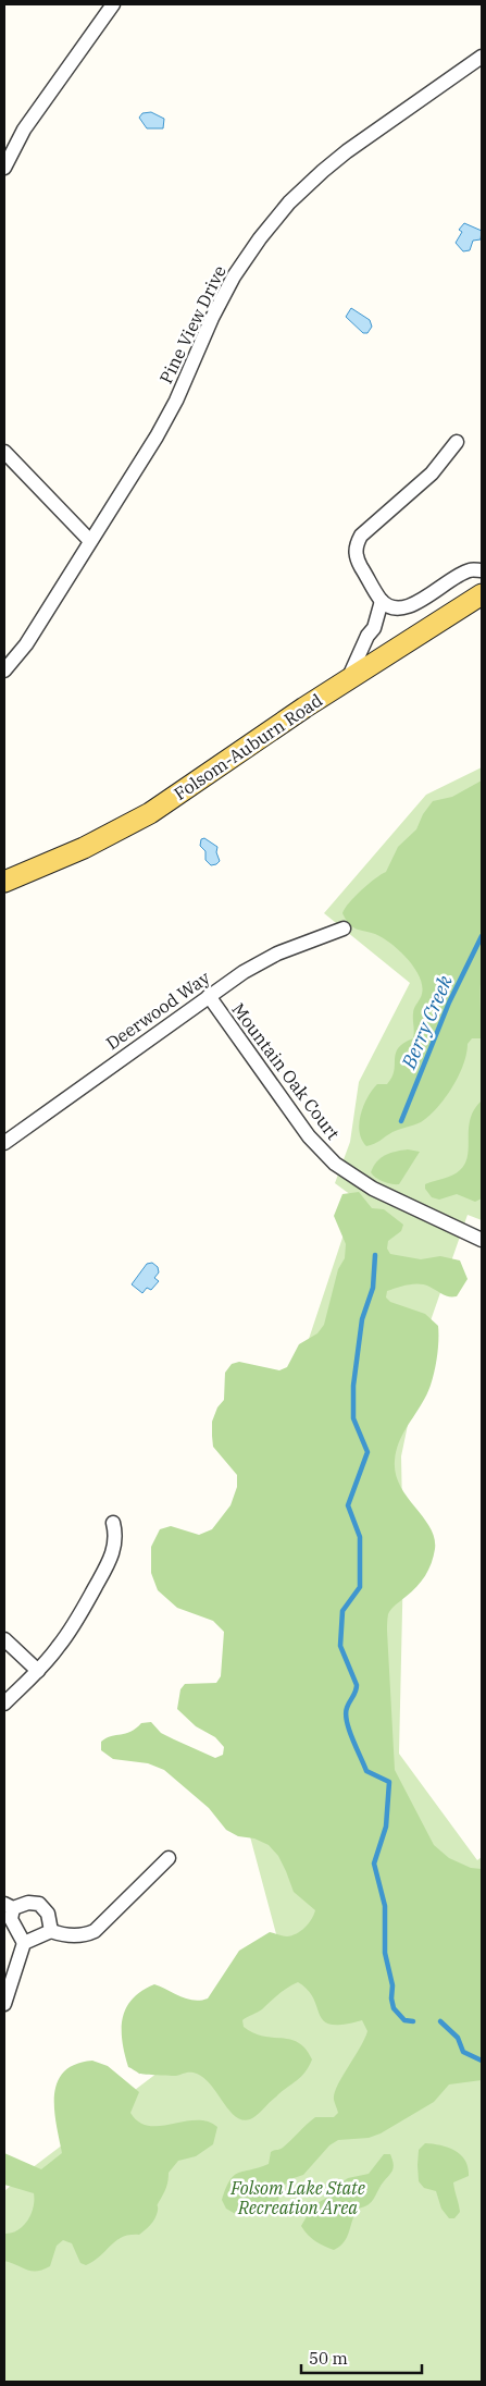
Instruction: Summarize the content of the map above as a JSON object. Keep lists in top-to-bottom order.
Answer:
{
  "streets": {
    "main road": ["Folsom-Auburn Road"],
    "street": ["Pine View Drive", "Deerwood Way", "Mountain Oak Court"]
  },
  "crossings": [
    ["Deerwood Way", "Mountain Oak Court"]
  ],
  "water": ["Berry Creek"],
  "parks": ["Folsom Lake State Recreation Area"],
  "scale_bar": "50 m"
}
